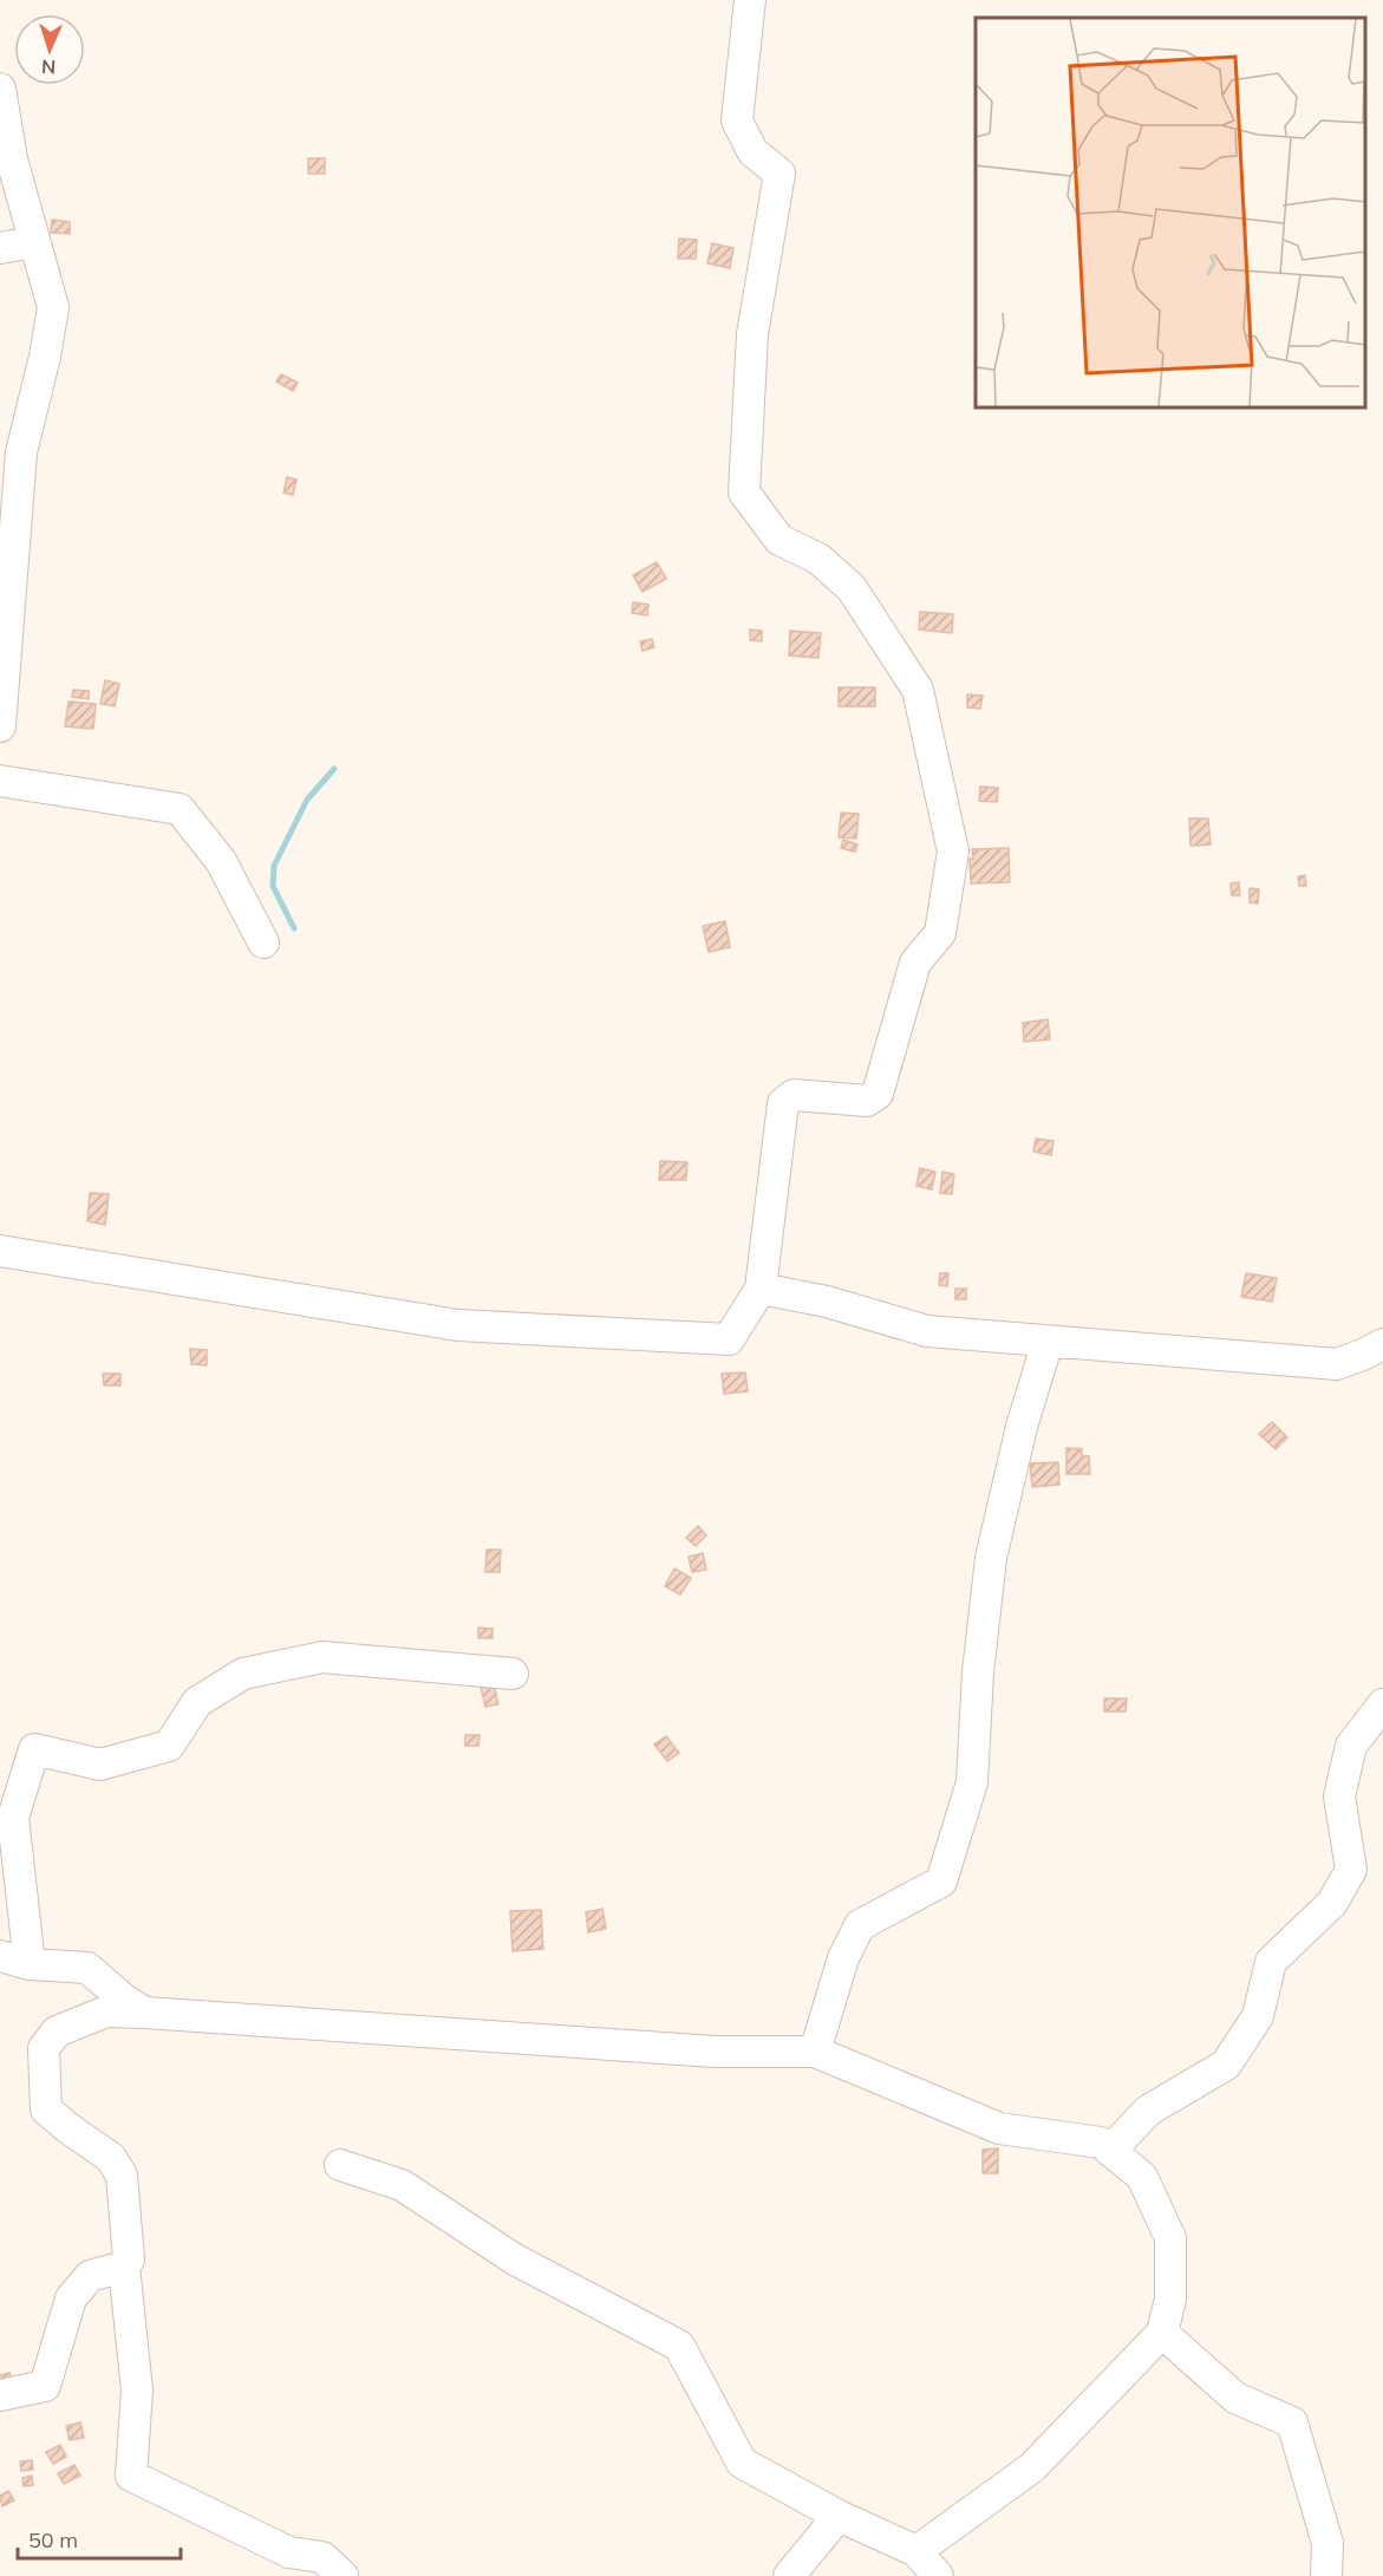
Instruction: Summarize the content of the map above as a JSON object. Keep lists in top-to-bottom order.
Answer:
{
  "scale_bar": "50 m",
  "north": "bottom"
}
